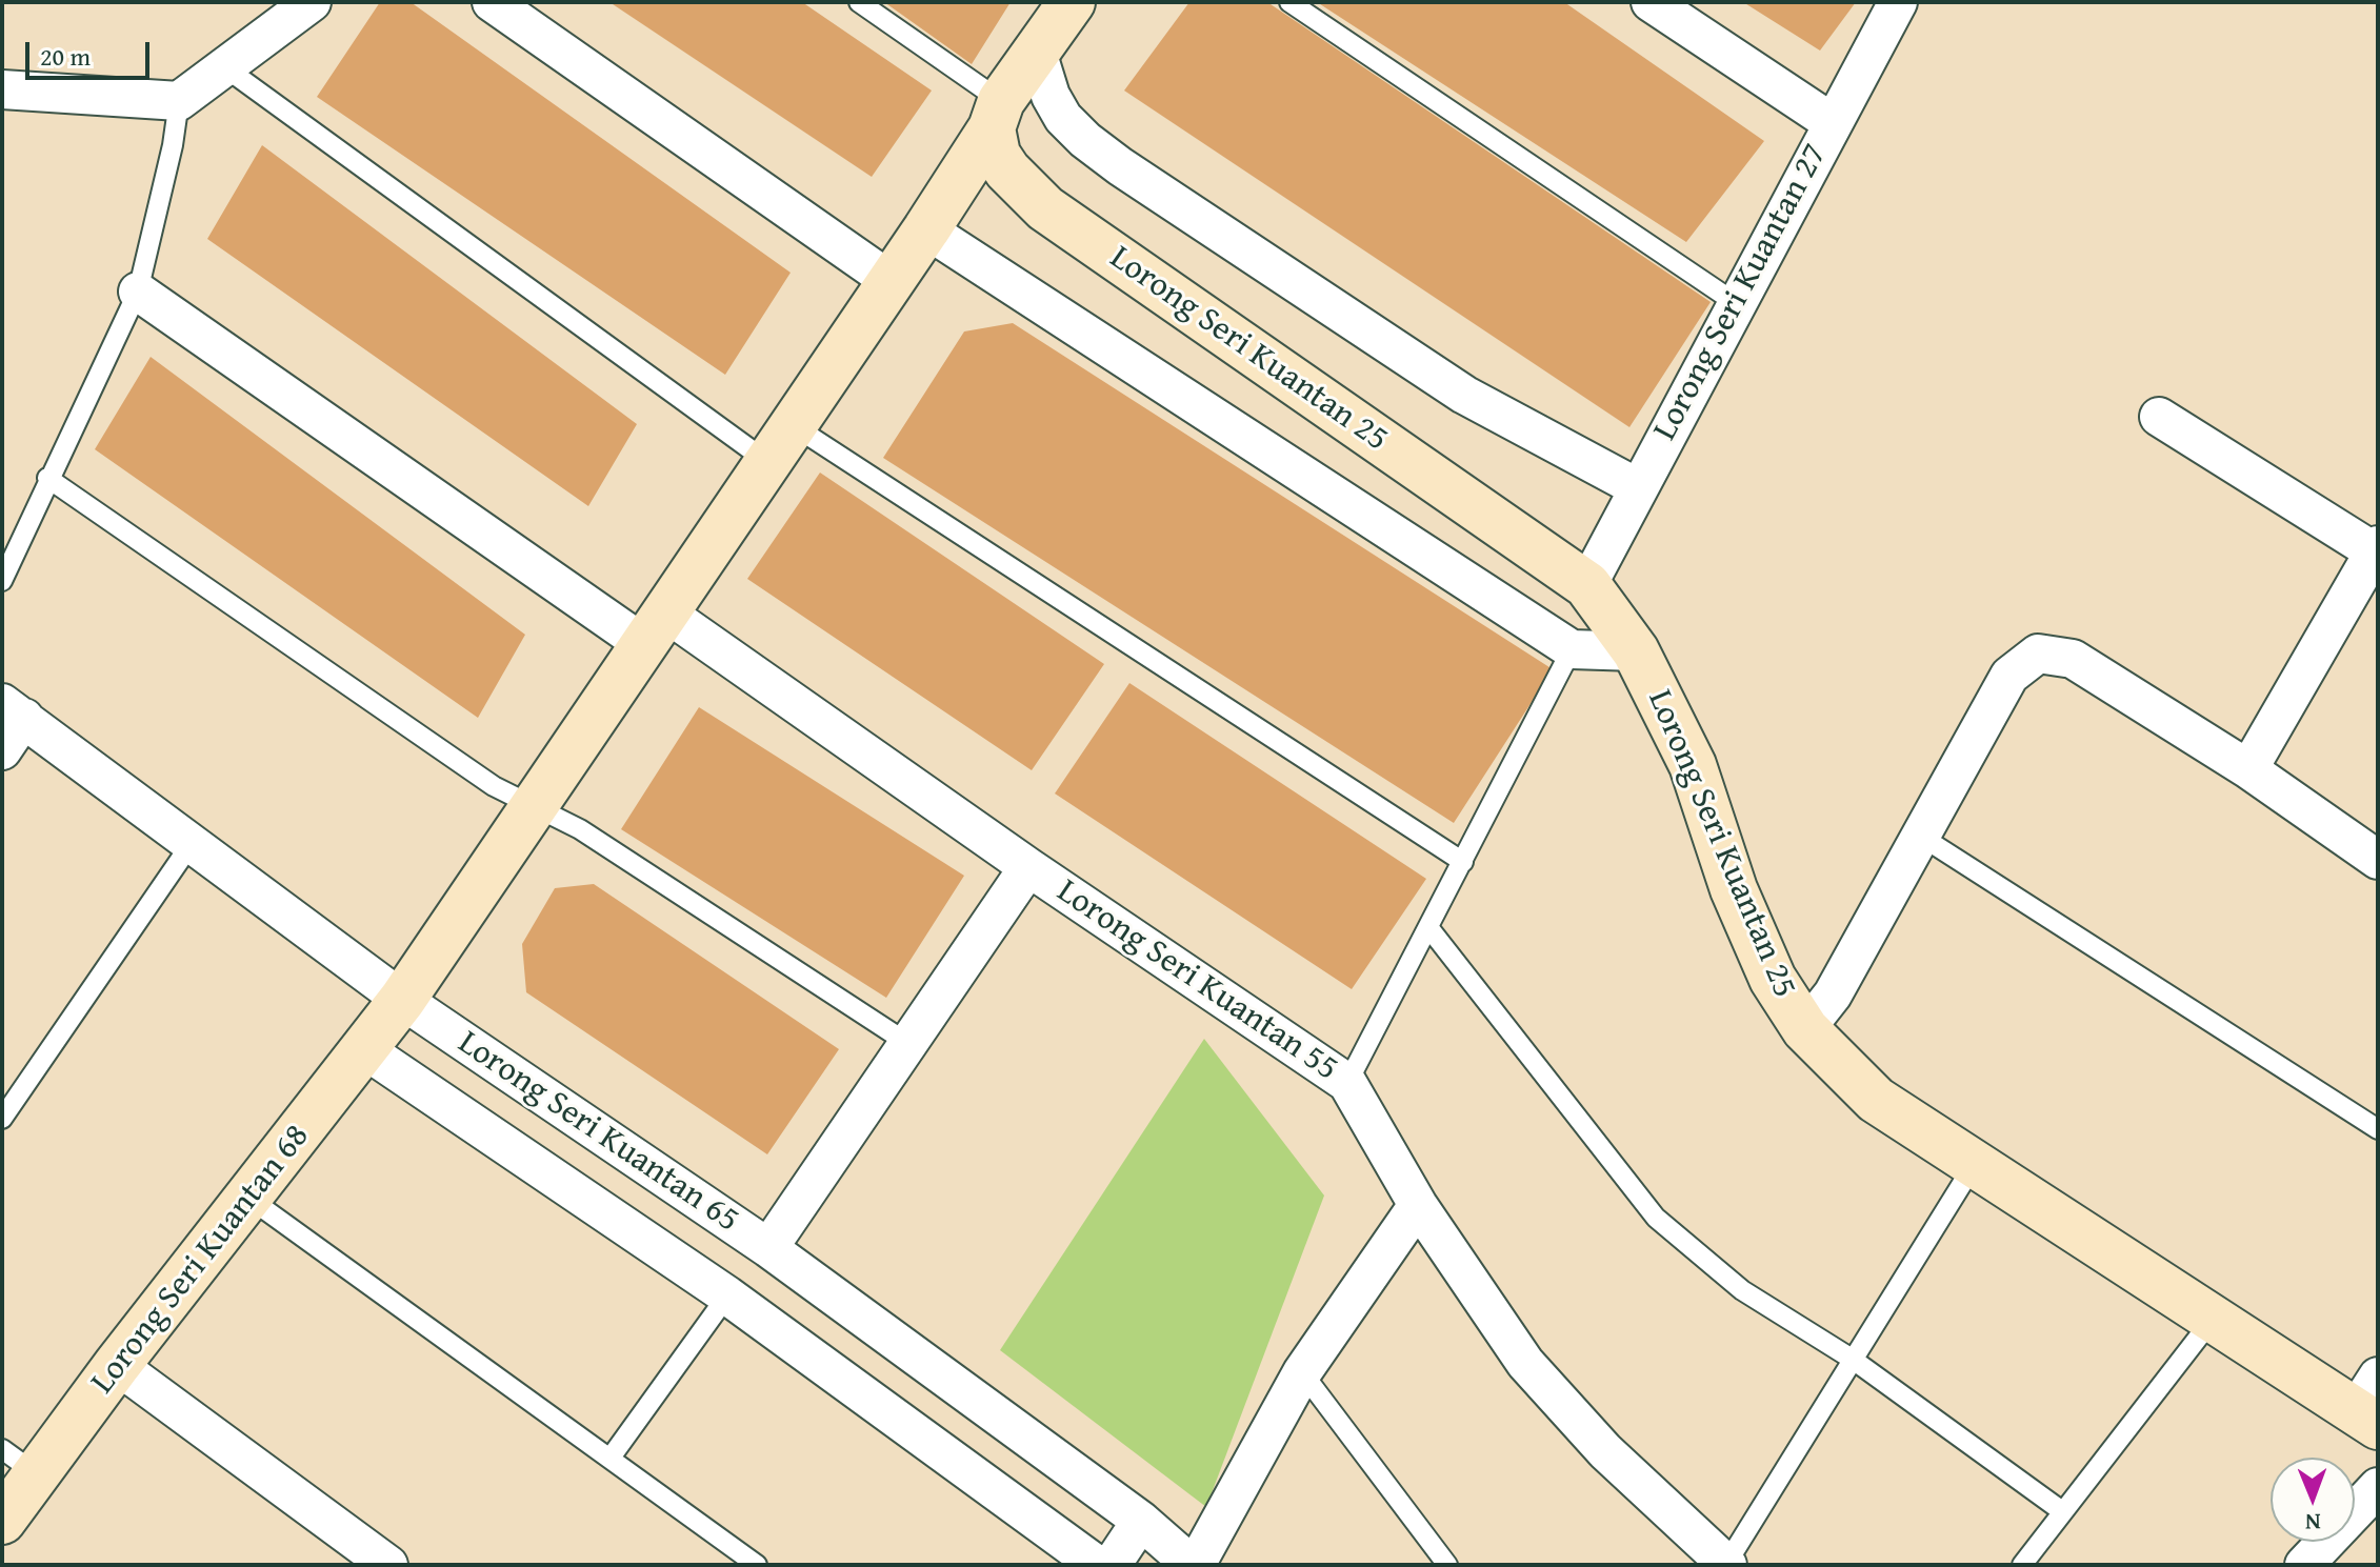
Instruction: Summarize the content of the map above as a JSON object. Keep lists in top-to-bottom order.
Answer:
{
  "streets": {
    "street": [
      "Lorong Seri Kuantan 27",
      "Lorong Seri Kuantan 25",
      "Lorong Seri Kuantan 55",
      "Lorong Seri Kuantan 65",
      "Lorong Seri Kuantan 68"
    ]
  },
  "crossings": [
    ["Lorong Seri Kuantan 27", "Lorong Seri Kuantan 25"],
    ["Lorong Seri Kuantan 25", "Lorong Seri Kuantan 68"],
    ["Lorong Seri Kuantan 55", "Lorong Seri Kuantan 68"],
    ["Lorong Seri Kuantan 65", "Lorong Seri Kuantan 68"]
  ],
  "scale_bar": "20 m",
  "north": "bottom"
}
